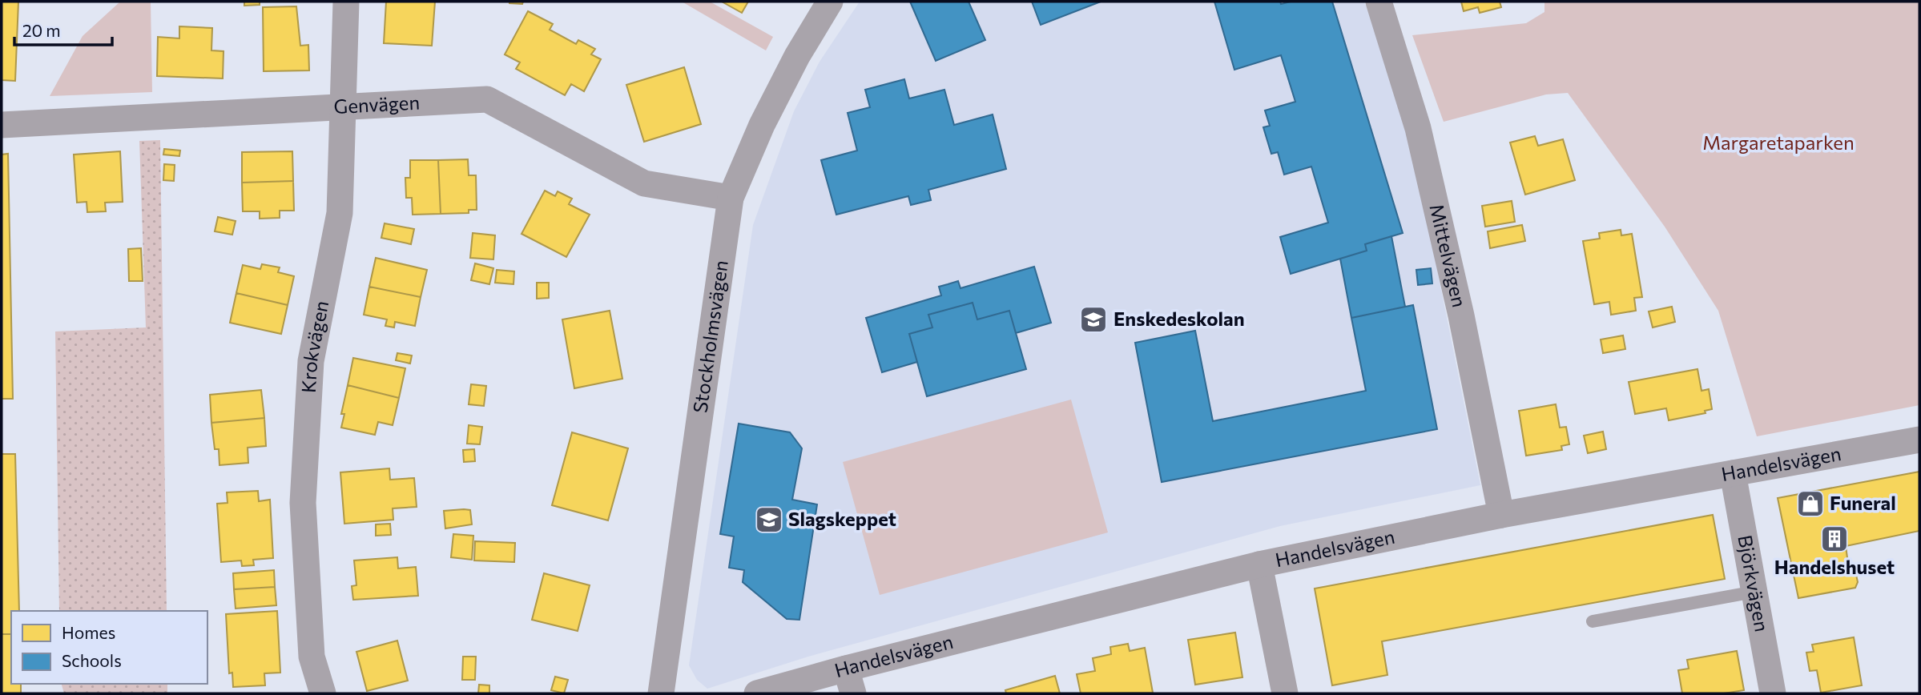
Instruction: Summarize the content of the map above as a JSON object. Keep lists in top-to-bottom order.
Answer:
{
  "streets": {
    "street": [
      "Genvägen",
      "Mittelvägen",
      "Stockholmsvägen",
      "Krokvägen",
      "Handelsvägen",
      "Björkvägen"
    ]
  },
  "crossings": [
    ["Genvägen", "Stockholmsvägen"],
    ["Genvägen", "Krokvägen"],
    ["Mittelvägen", "Handelsvägen"],
    ["Handelsvägen", "Björkvägen"]
  ],
  "parks": ["Margaretaparken"],
  "places": {
    "school or university": ["Enskedeskolan", "Slagskeppet"],
    "shop": ["Funeral"],
    "building": ["Handelshuset"]
  },
  "legend": ["Homes", "Schools"],
  "scale_bar": "20 m"
}
